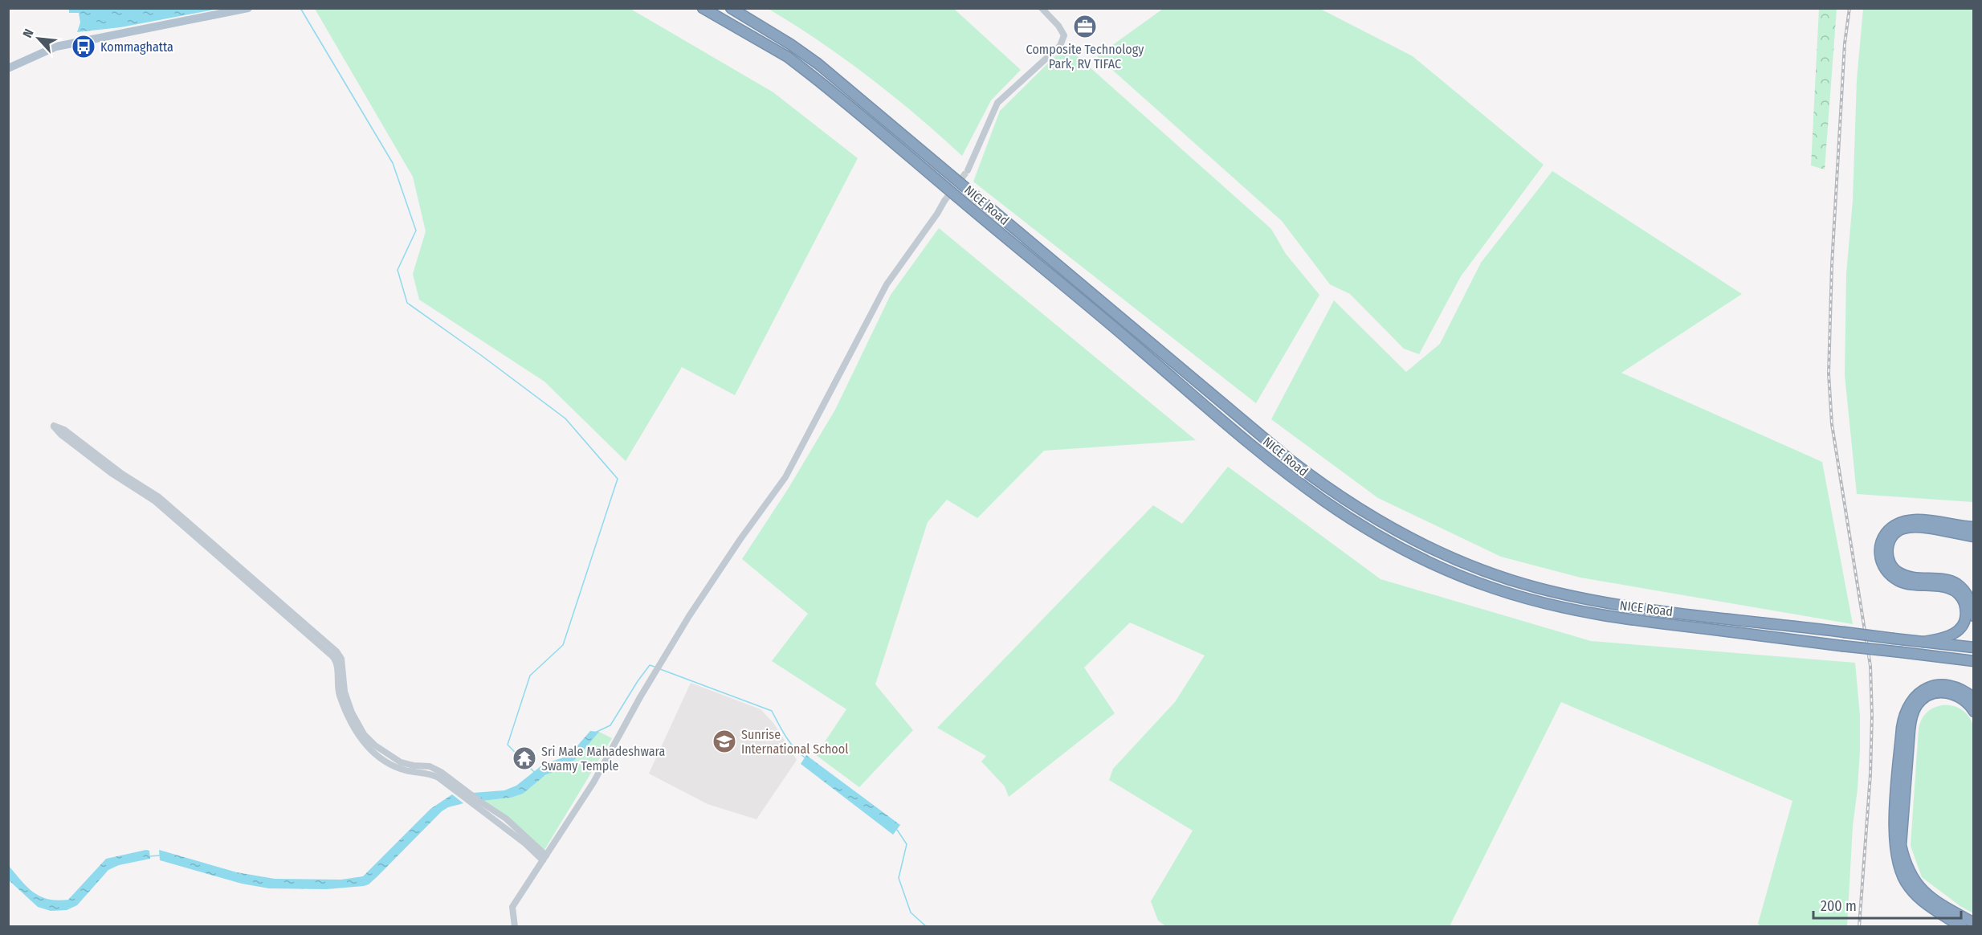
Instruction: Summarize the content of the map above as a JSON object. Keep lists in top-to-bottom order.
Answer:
{
  "streets": {
    "highway": ["NICE Road"]
  },
  "places": {
    "office": ["Composite Technology Park, RV TIFAC"],
    "bus stop": ["Kommaghatta"],
    "school or university": ["Sunrise International School"],
    "temple": ["Sri Male Mahadeshwara Swamy Temple"]
  },
  "scale_bar": "200 m",
  "north": "top left"
}
